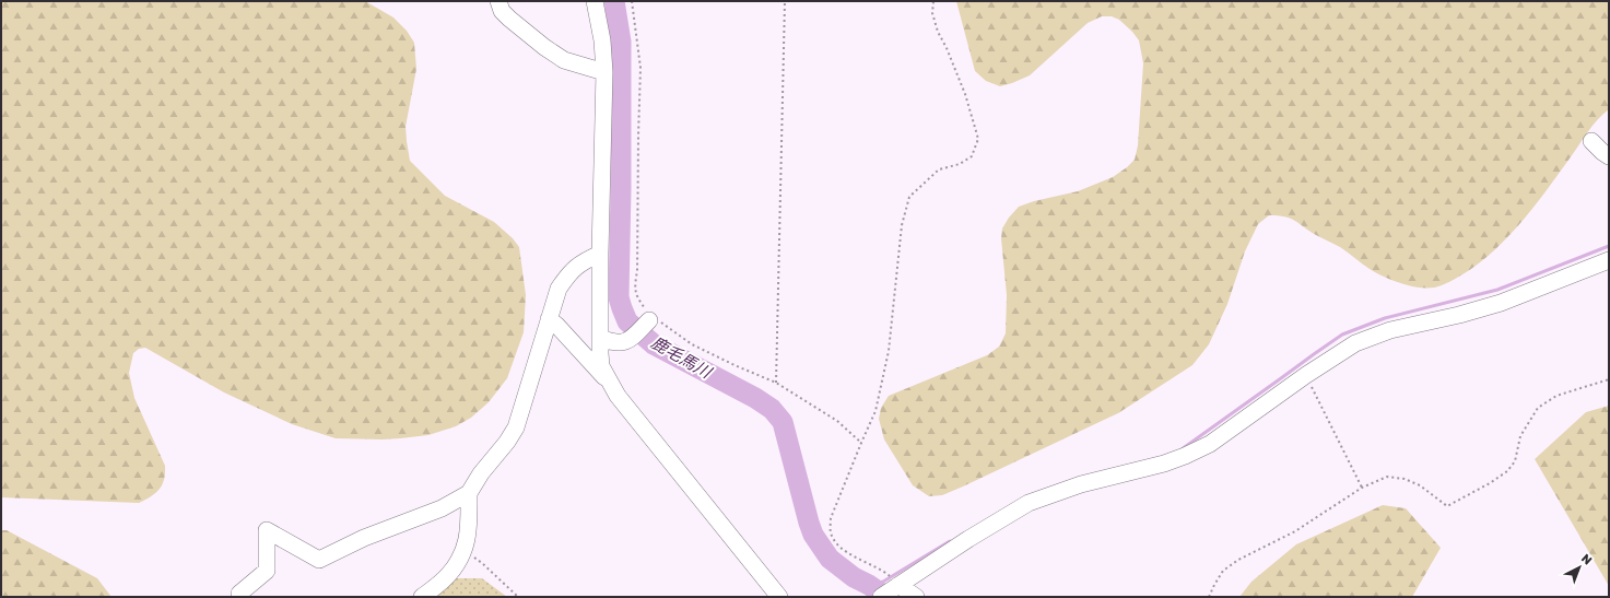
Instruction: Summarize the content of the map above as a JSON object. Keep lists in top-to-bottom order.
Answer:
{
  "water": ["鹿毛馬川"],
  "north": "top right"
}
